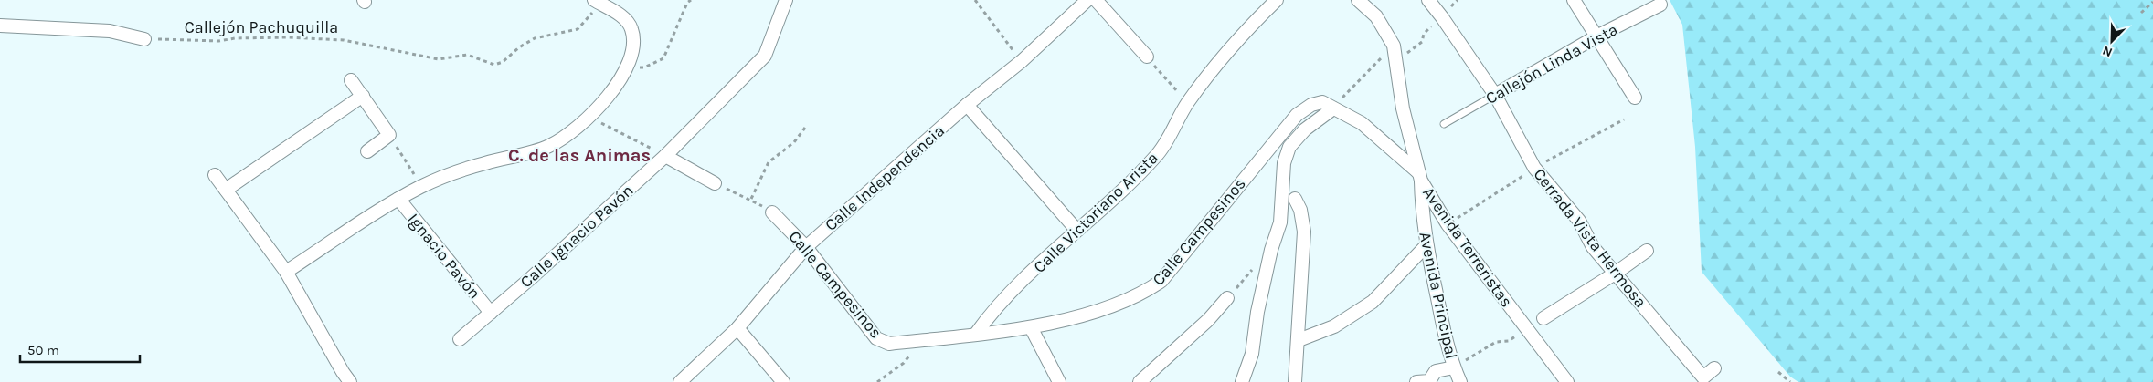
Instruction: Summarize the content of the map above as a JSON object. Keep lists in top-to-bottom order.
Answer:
{
  "streets": {
    "street": [
      "Callejón Linda Vista",
      "Calle Independencia",
      "Calle Victoriano Arista",
      "Calle Campesinos",
      "Calle Ignacio Pavón",
      "Cerrada Vista Hermosa",
      "Avenida Terreristas",
      "Ignacio Pavón",
      "Avenida Principal"
    ],
    "path": ["Callejón Pachuquilla"]
  },
  "crossings": [
    ["Callejón Linda Vista", "Cerrada Vista Hermosa"],
    ["Calle Independencia", "Calle Campesinos"],
    ["Calle Victoriano Arista", "Calle Campesinos"],
    ["Calle Campesinos", "Avenida Terreristas"],
    ["Calle Campesinos", "Avenida Principal"],
    ["Calle Ignacio Pavón", "Ignacio Pavón"],
    ["Avenida Terreristas", "Avenida Principal"]
  ],
  "districts": ["C. de las Animas"],
  "scale_bar": "50 m",
  "north": "bottom left"
}
